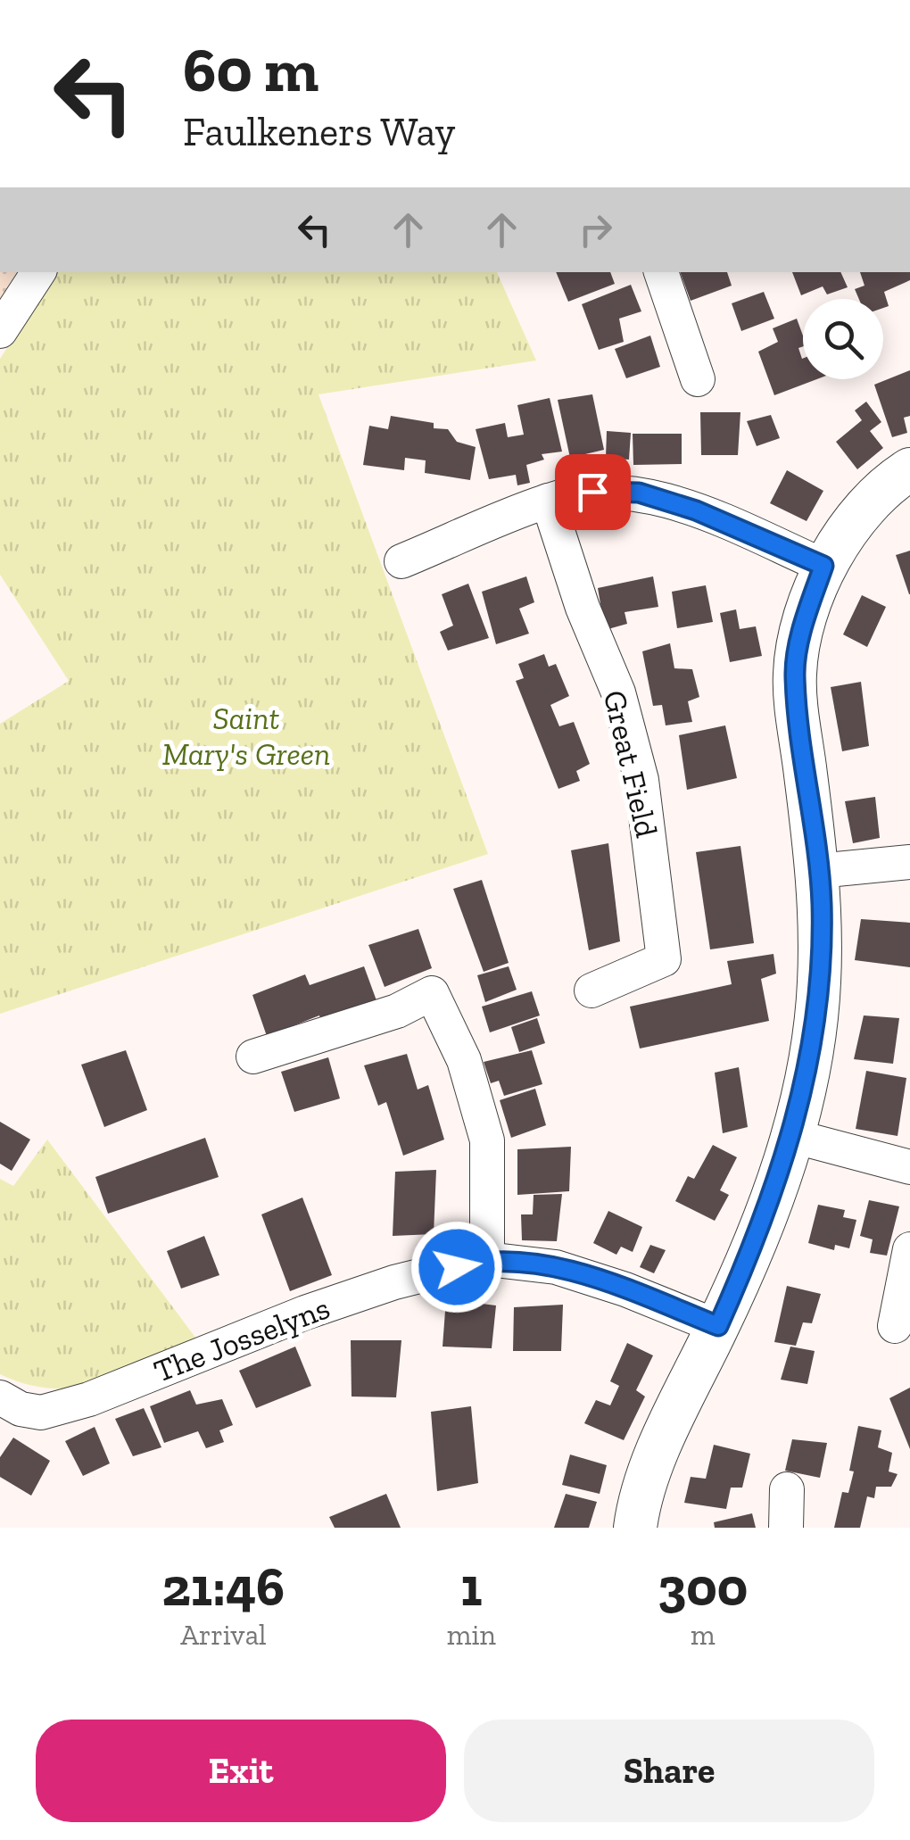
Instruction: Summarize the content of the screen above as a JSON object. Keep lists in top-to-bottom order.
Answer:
{
  "streets": {
    "street": ["Great Field", "The Josselyns"]
  },
  "parks": ["Saint Mary's Green"],
  "page": {
    "turn": ["60 m", "Faulkeners Way"],
    "eta": [
      "21:46",
      "Arrival",
      "1",
      "min",
      "300",
      "m"
    ],
    "buttons": ["Exit", "Share"]
  }
}
